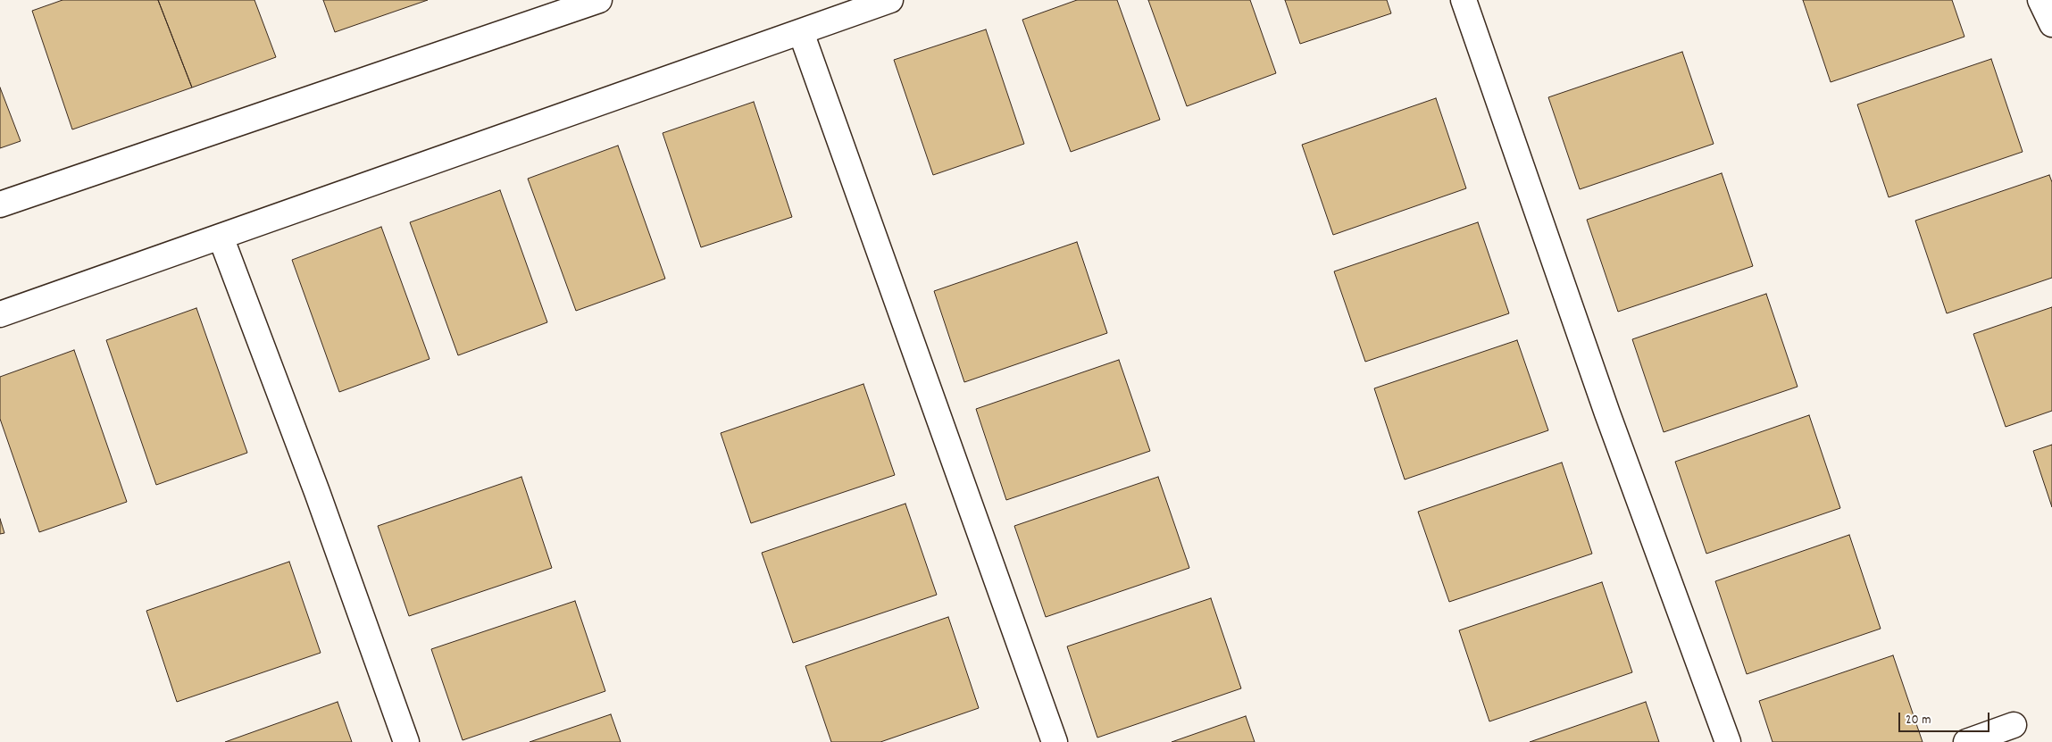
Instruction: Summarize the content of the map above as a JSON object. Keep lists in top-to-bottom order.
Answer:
{
  "scale_bar": "20 m"
}
